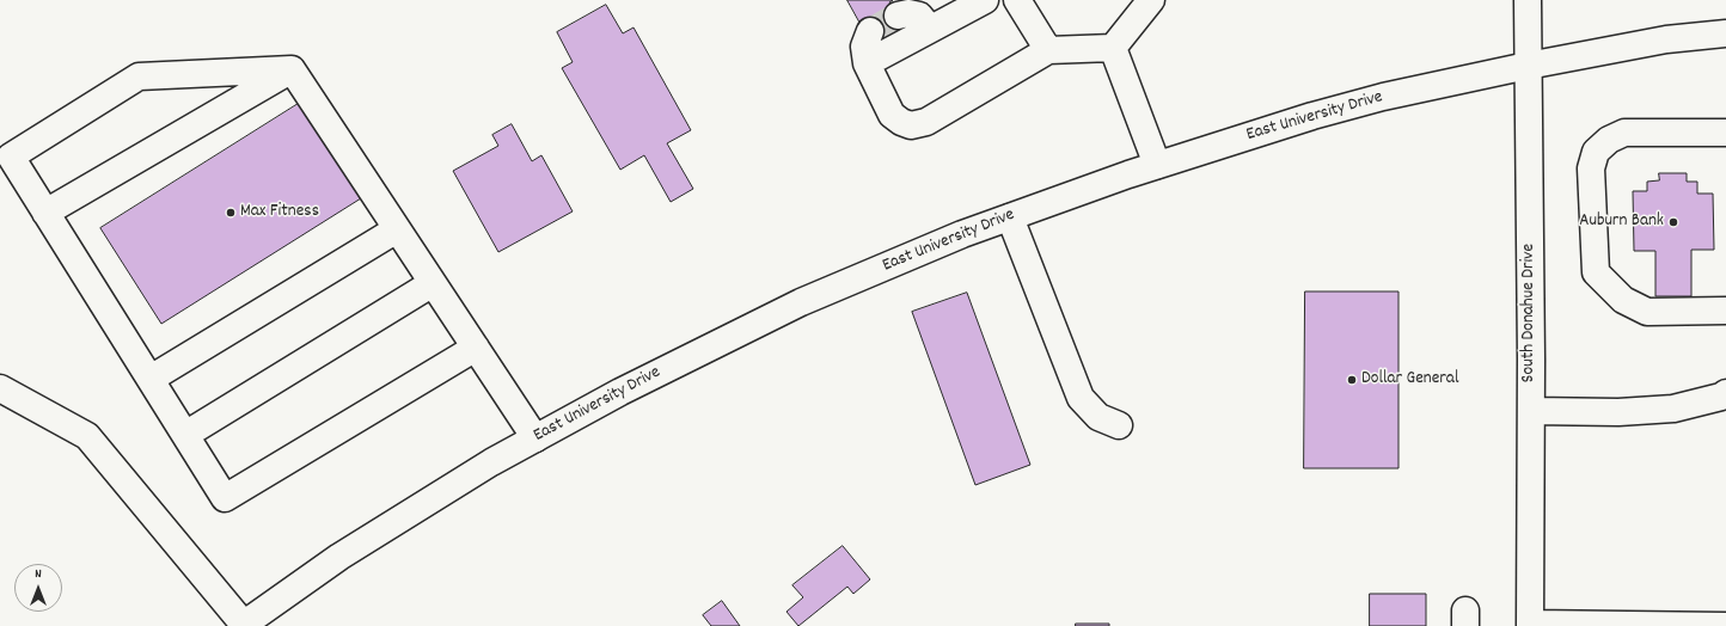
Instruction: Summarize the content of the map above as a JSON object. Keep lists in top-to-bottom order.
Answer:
{
  "streets": {
    "main road": ["East University Drive", "South Donahue Drive"]
  },
  "crossings": [
    ["East University Drive", "South Donahue Drive"]
  ],
  "places": ["Max Fitness", "Auburn Bank", "Dollar General"],
  "north": "top"
}
